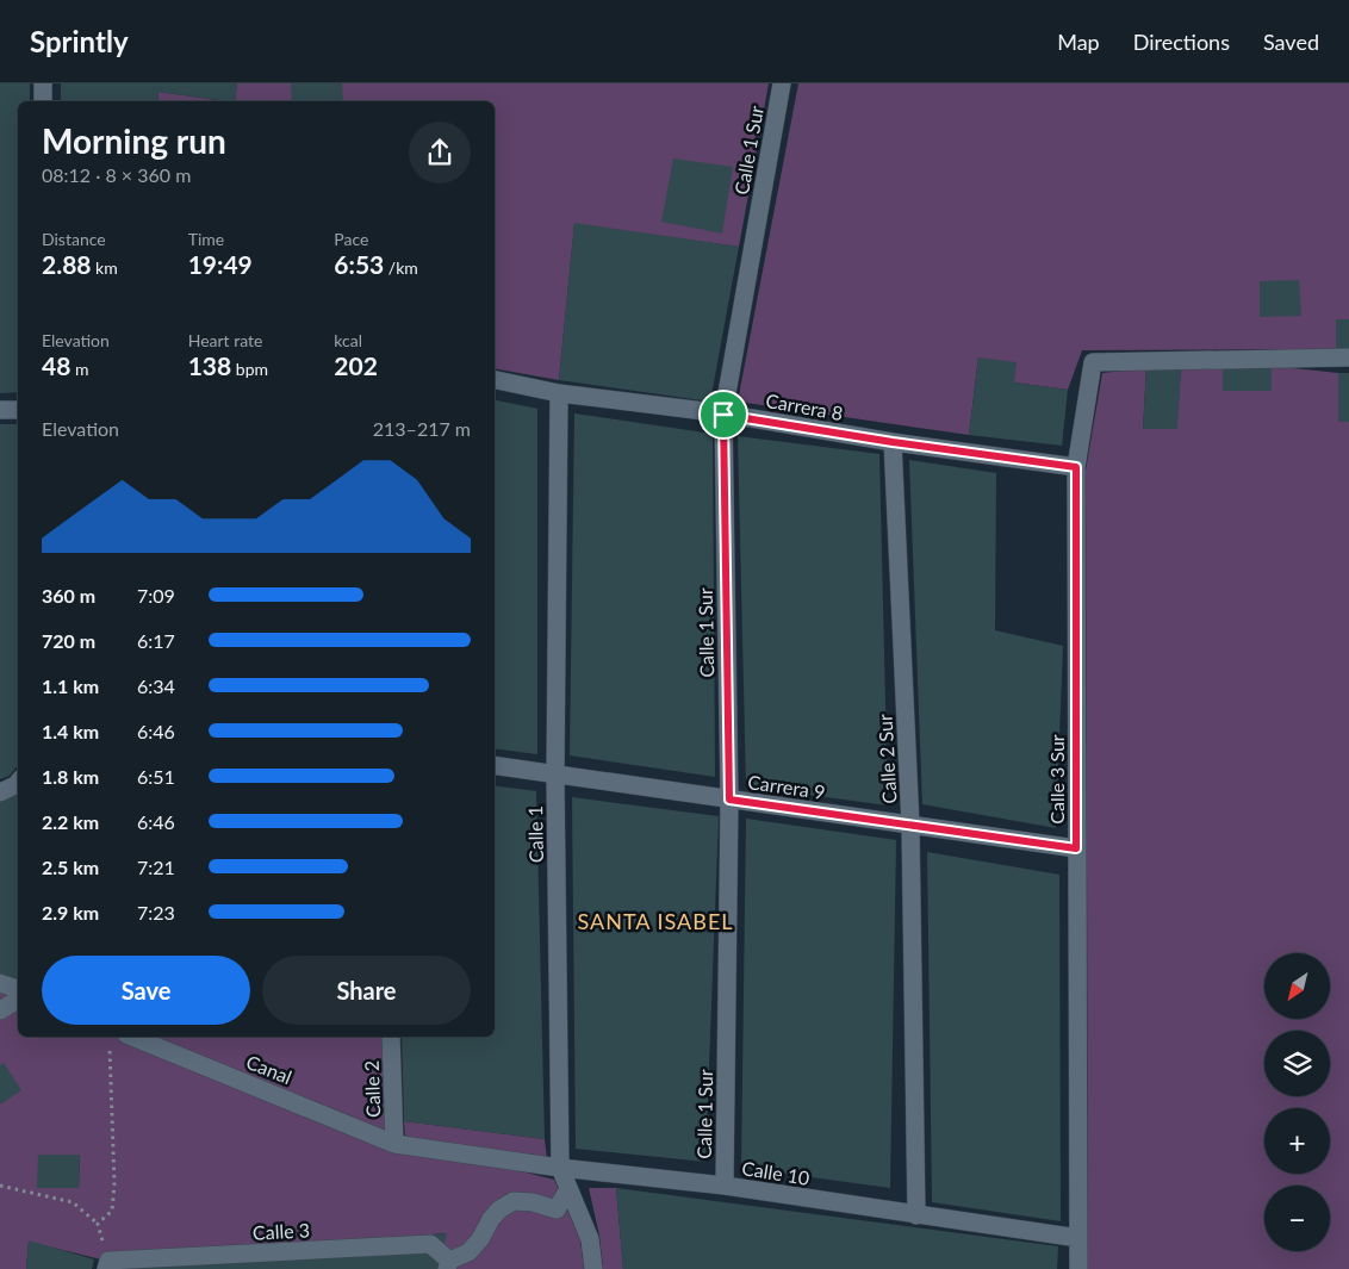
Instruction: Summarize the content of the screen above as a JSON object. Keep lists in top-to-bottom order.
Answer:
{
  "streets": {
    "street": [
      "Calle 1 Sur",
      "Carrera 8",
      "Calle 2 Sur",
      "Calle 3 Sur",
      "Carrera 9",
      "Calle 1",
      "Canal",
      "Calle 2",
      "Calle 10",
      "Calle 3"
    ]
  },
  "crossings": [
    ["Calle 1 Sur", "Carrera 8"],
    ["Calle 1 Sur", "Carrera 9"],
    ["Calle 1 Sur", "Calle 10"],
    ["Carrera 8", "Calle 2 Sur"],
    ["Carrera 8", "Calle 3 Sur"],
    ["Carrera 8", "Calle 1"],
    ["Calle 2 Sur", "Carrera 9"],
    ["Calle 2 Sur", "Calle 10"],
    ["Calle 3 Sur", "Carrera 9"],
    ["Calle 3 Sur", "Calle 10"],
    ["Carrera 9", "Calle 1"],
    ["Calle 1", "Calle 10"],
    ["Canal", "Calle 2"],
    ["Canal", "Calle 10"],
    ["Calle 2", "Calle 10"]
  ],
  "districts": ["SANTA ISABEL"],
  "north": "bottom left",
  "page": {
    "header": "Sprintly",
    "nav": ["Map", "Directions", "Saved"],
    "heading": ["Morning run", "08:12 · 8 × 360 m"],
    "stats": [
      ["Distance", "2.88 km"],
      ["Time", "19:49"],
      ["Pace", "6:53 /km"],
      ["Elevation", "48 m"],
      ["Heart rate", "138 bpm"],
      ["kcal", "202"]
    ],
    "chart": ["Elevation", "213–217 m"],
    "list": [
      {
        "name": "360 m",
        "note": "7:09"
      },
      {
        "name": "720 m",
        "note": "6:17"
      },
      {
        "name": "1.1 km",
        "note": "6:34"
      },
      {
        "name": "1.4 km",
        "note": "6:46"
      },
      {
        "name": "1.8 km",
        "note": "6:51"
      },
      {
        "name": "2.2 km",
        "note": "6:46"
      },
      {
        "name": "2.5 km",
        "note": "7:21"
      },
      {
        "name": "2.9 km",
        "note": "7:23"
      }
    ],
    "buttons": ["Save", "Share"],
    "map_buttons": ["+", "−"]
  }
}
